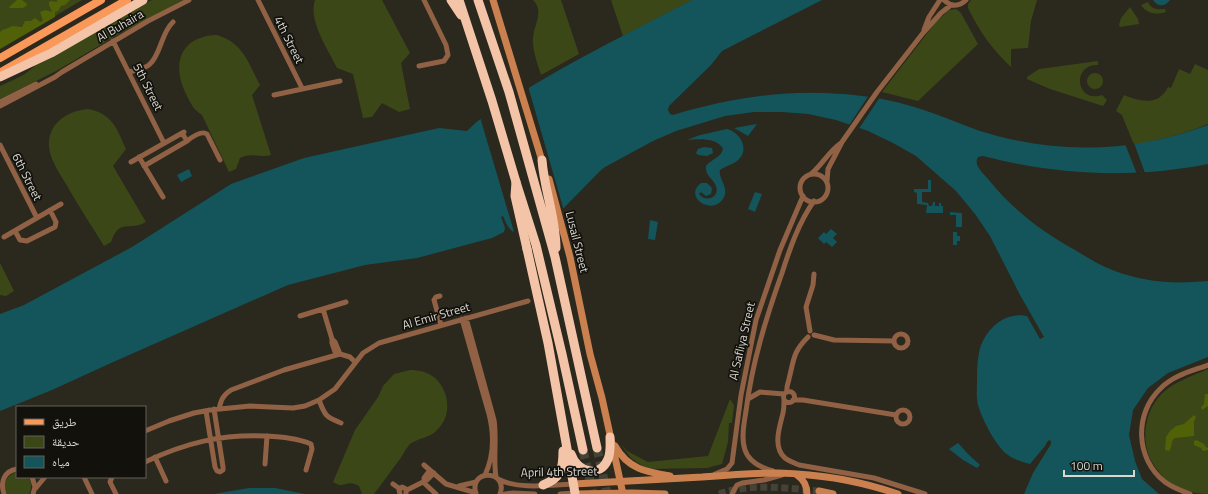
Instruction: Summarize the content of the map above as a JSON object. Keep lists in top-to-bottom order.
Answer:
{
  "streets": {
    "highway": ["Lusail Street"],
    "street": [
      "Al Buhaira",
      "4th Street",
      "5th Street",
      "6th Street",
      "Al Emir Street",
      "Al Safliya Street",
      "April 4th Street"
    ]
  },
  "crossings": [
    ["Al Buhaira", "5th Street"],
    ["Lusail Street", "Al Safliya Street"],
    ["Lusail Street", "April 4th Street"],
    ["Al Safliya Street", "April 4th Street"]
  ],
  "legend": ["طريق", "حديقة", "مياه"],
  "scale_bar": "100 m"
}
